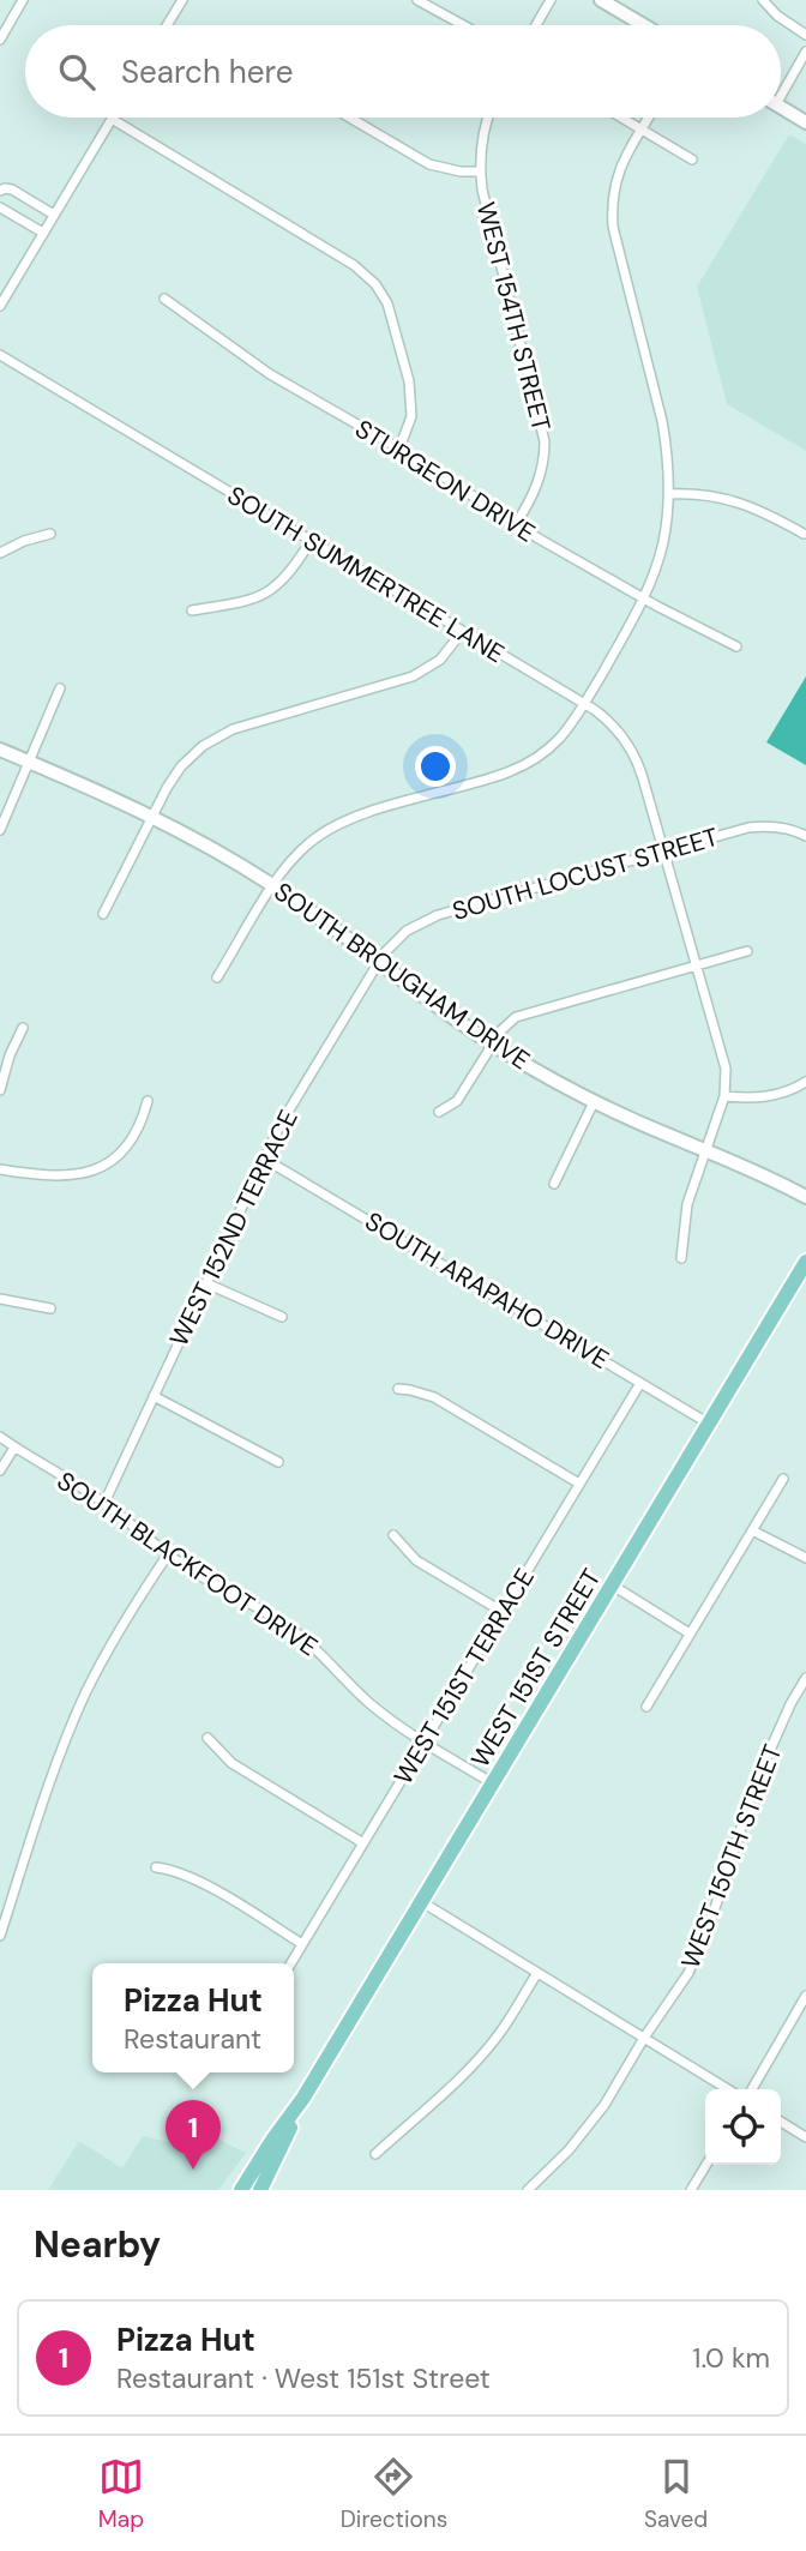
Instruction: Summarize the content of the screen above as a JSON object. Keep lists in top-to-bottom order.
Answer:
{
  "streets": {
    "main road": ["WEST 151ST STREET"],
    "street": [
      "WEST 154TH STREET",
      "STURGEON DRIVE",
      "SOUTH SUMMERTREE LANE",
      "SOUTH LOCUST STREET",
      "SOUTH BROUGHAM DRIVE",
      "WEST 152ND TERRACE",
      "SOUTH ARAPAHO DRIVE",
      "SOUTH BLACKFOOT DRIVE",
      "WEST 151ST TERRACE",
      "WEST 150TH STREET"
    ]
  },
  "crossings": [
    ["WEST 154TH STREET", "STURGEON DRIVE"],
    ["SOUTH SUMMERTREE LANE", "SOUTH LOCUST STREET"],
    ["SOUTH LOCUST STREET", "SOUTH BROUGHAM DRIVE"],
    ["SOUTH LOCUST STREET", "WEST 152ND TERRACE"],
    ["SOUTH BROUGHAM DRIVE", "WEST 152ND TERRACE"],
    ["WEST 152ND TERRACE", "SOUTH ARAPAHO DRIVE"],
    ["WEST 152ND TERRACE", "SOUTH BLACKFOOT DRIVE"],
    ["SOUTH ARAPAHO DRIVE", "WEST 151ST STREET"],
    ["SOUTH ARAPAHO DRIVE", "WEST 151ST TERRACE"],
    ["SOUTH BLACKFOOT DRIVE", "WEST 151ST STREET"],
    ["SOUTH BLACKFOOT DRIVE", "WEST 151ST TERRACE"]
  ],
  "page": {
    "search": "Search here",
    "popup": ["Pizza Hut", "Restaurant"],
    "pins": "1",
    "heading": "Nearby",
    "list": [
      {
        "mark": "1",
        "name": "Pizza Hut",
        "note": "Restaurant · West 151st Street",
        "value": "1.0 km"
      }
    ],
    "nav": ["Map", "Directions", "Saved"]
  }
}
